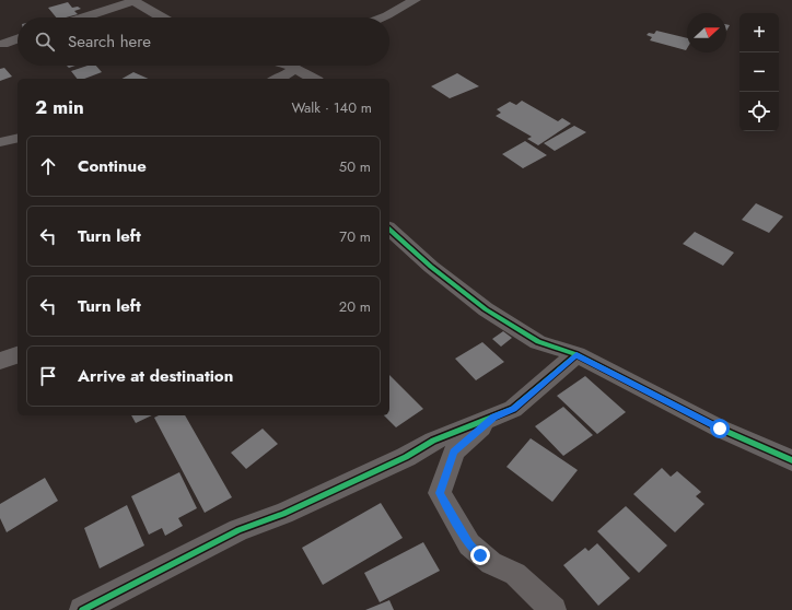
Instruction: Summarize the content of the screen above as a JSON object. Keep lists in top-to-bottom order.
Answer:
{
  "north": "right",
  "page": {
    "map_buttons": ["+", "−"],
    "search": "Search here",
    "heading": ["2 min", "Walk · 140 m"],
    "list": [
      ["Continue", "50 m"],
      ["Turn left", "70 m"],
      ["Turn left", "20 m"],
      "Arrive at destination"
    ]
  }
}
